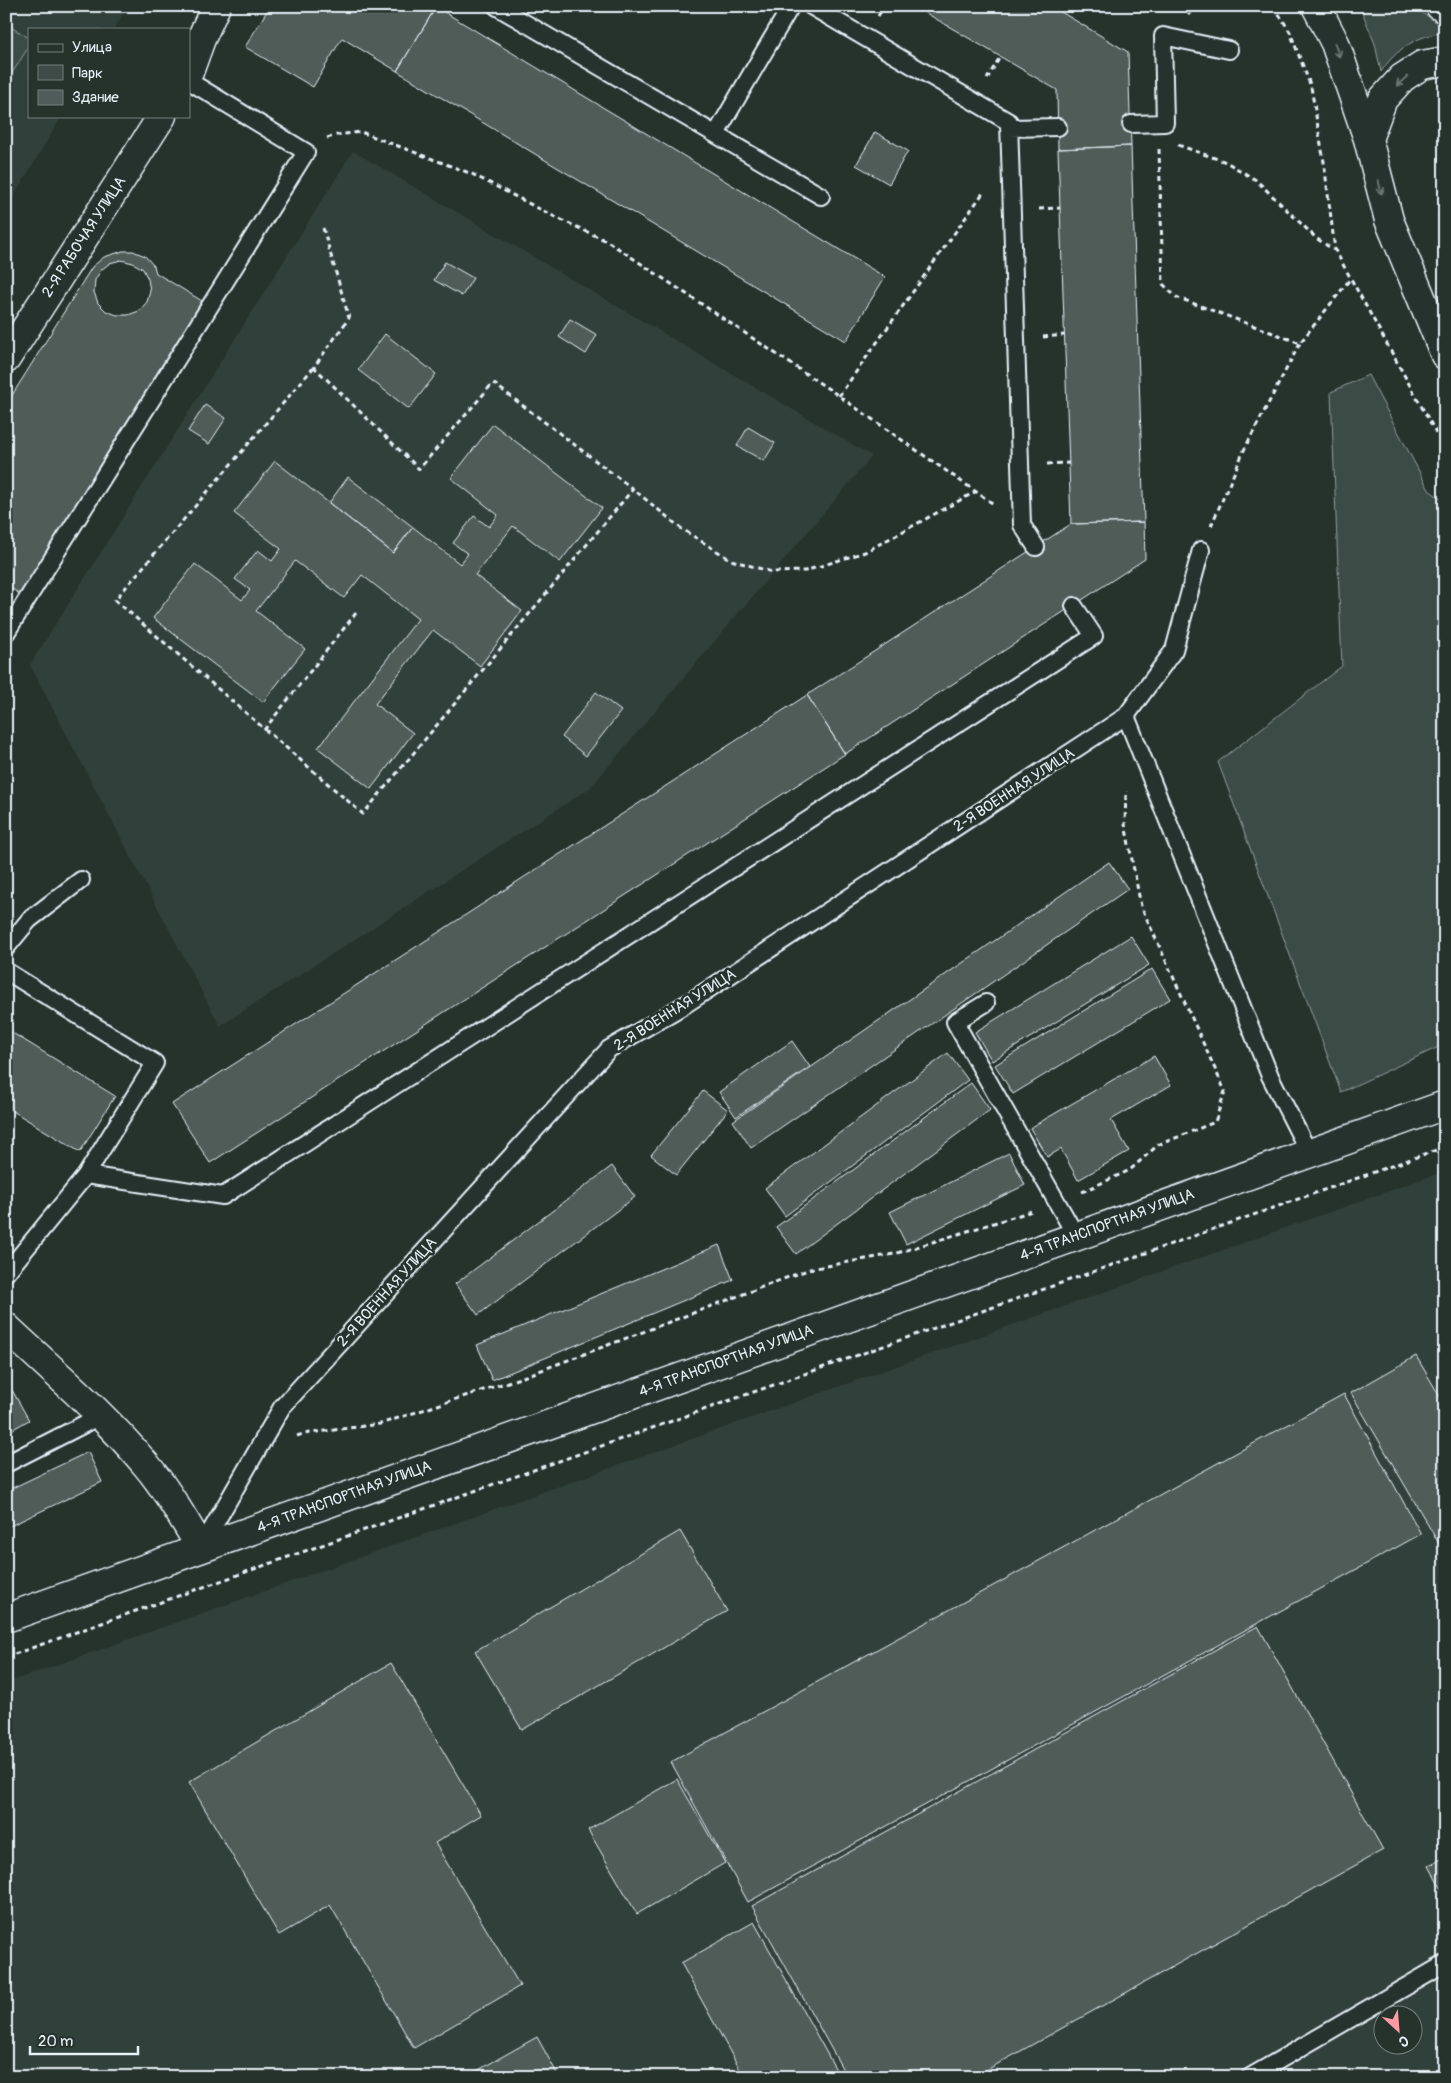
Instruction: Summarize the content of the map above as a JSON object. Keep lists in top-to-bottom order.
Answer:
{
  "streets": {
    "main road": ["2-Я РАБОЧАЯ УЛИЦА", "4-Я ТРАНСПОРТНАЯ УЛИЦА"],
    "lane": ["2-Я ВОЕННАЯ УЛИЦА"]
  },
  "crossings": [
    ["2-Я ВОЕННАЯ УЛИЦА", "4-Я ТРАНСПОРТНАЯ УЛИЦА"]
  ],
  "legend": ["Улица", "Парк", "Здание"],
  "scale_bar": "20 m",
  "north": "bottom right"
}
